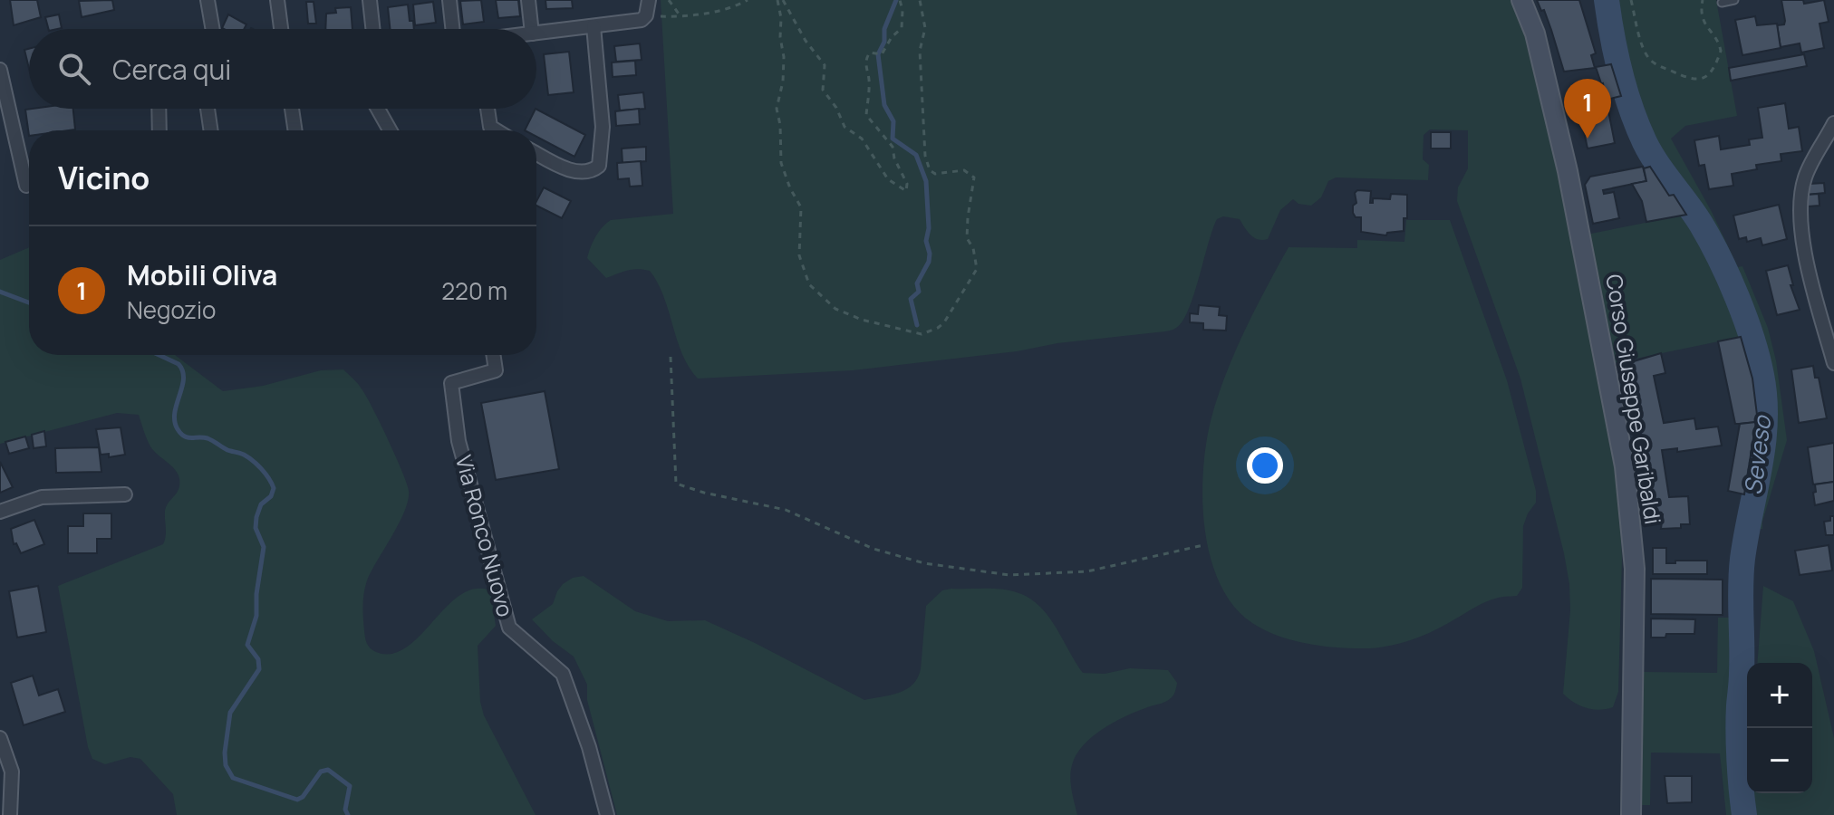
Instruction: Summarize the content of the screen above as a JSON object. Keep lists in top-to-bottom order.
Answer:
{
  "streets": {
    "main road": ["Corso Giuseppe Garibaldi"],
    "street": ["Via Ronco Nuovo"]
  },
  "water": ["Seveso"],
  "page": {
    "search": "Cerca qui",
    "pins": "1",
    "heading": "Vicino",
    "list": [
      {
        "mark": "1",
        "name": "Mobili Oliva",
        "note": "Negozio",
        "value": "220 m"
      }
    ],
    "map_buttons": ["+", "−"]
  }
}
